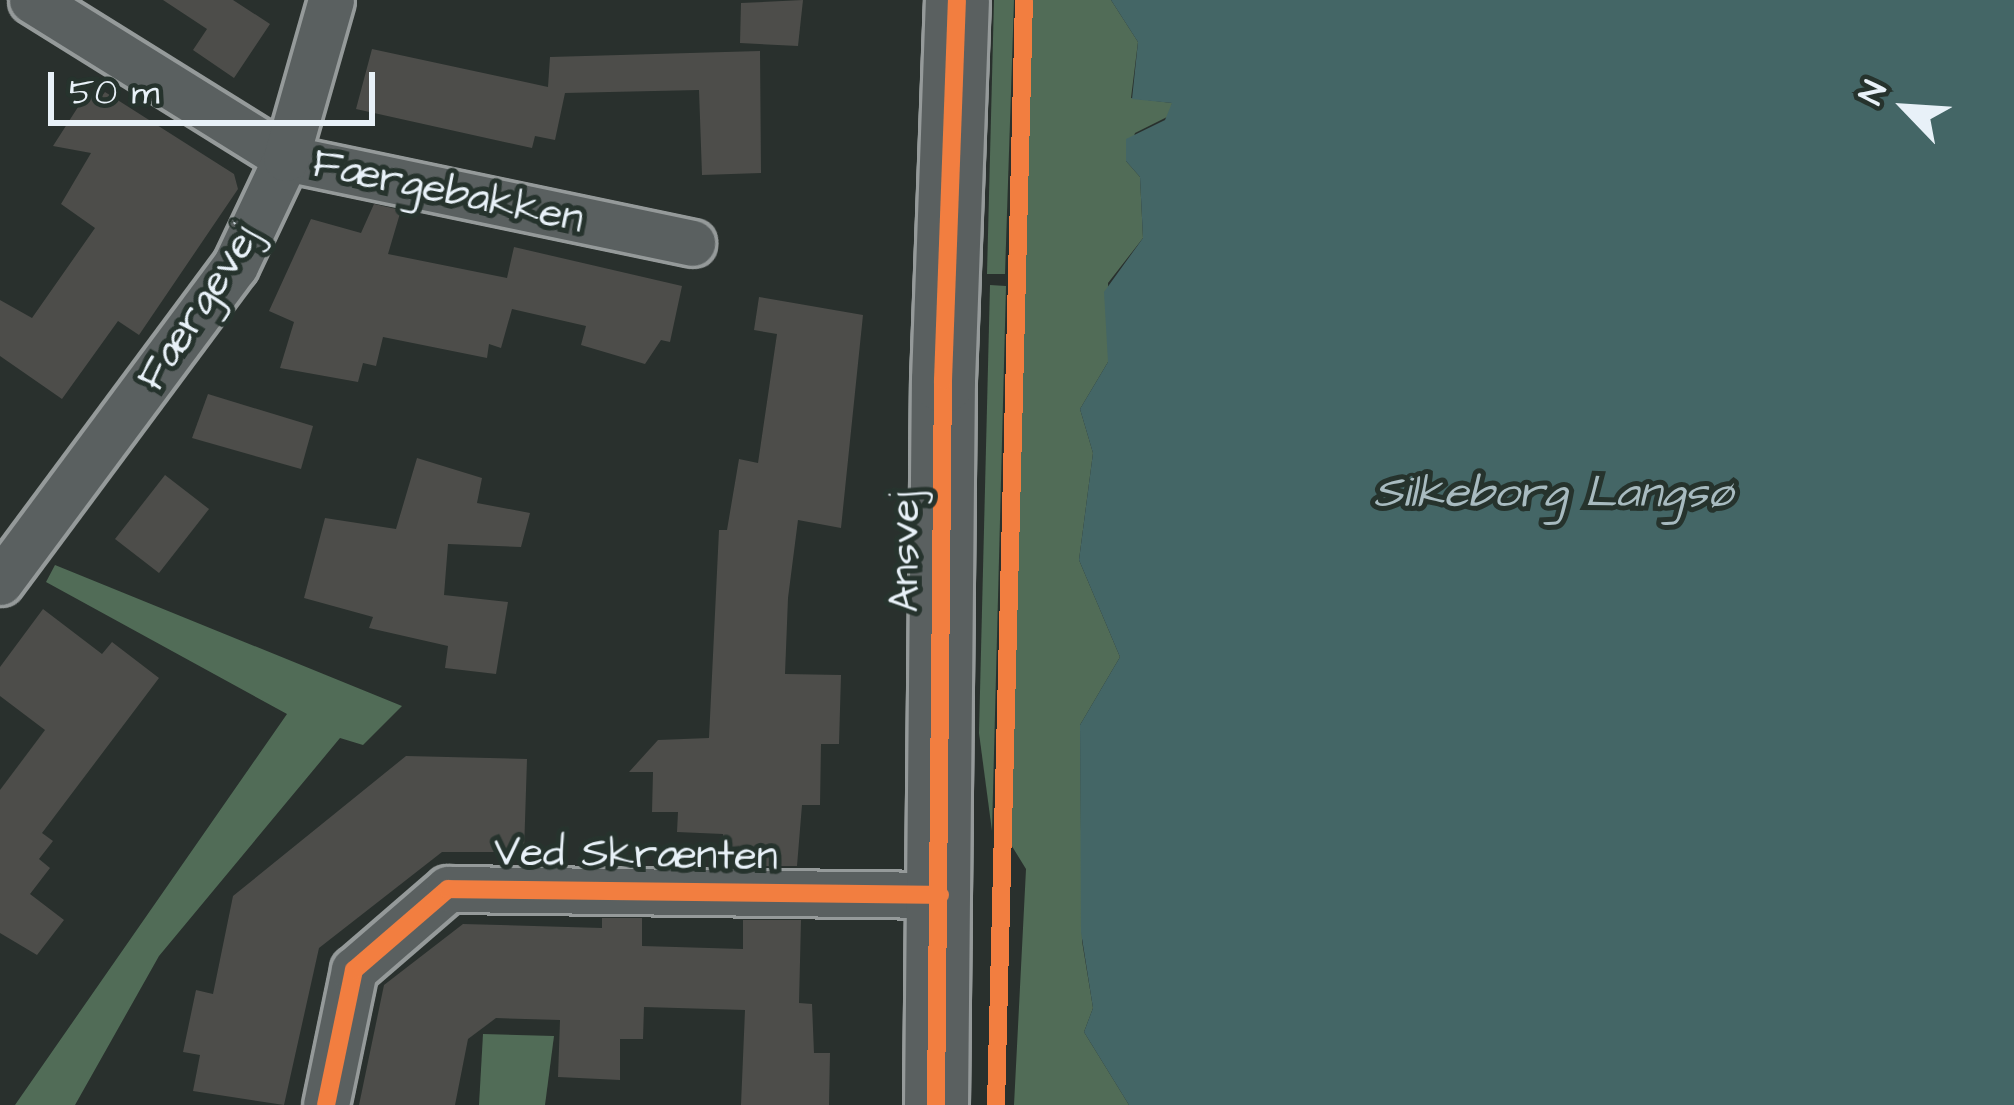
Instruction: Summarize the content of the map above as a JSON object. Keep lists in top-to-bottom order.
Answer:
{
  "streets": {
    "street": [
      "Færgebakken",
      "Færgevej",
      "Ansvej",
      "Ved Skrænten"
    ]
  },
  "crossings": [
    ["Færgebakken", "Færgevej"],
    ["Ansvej", "Ved Skrænten"]
  ],
  "water": ["Silkeborg Langsø"],
  "scale_bar": "50 m",
  "north": "top left"
}
